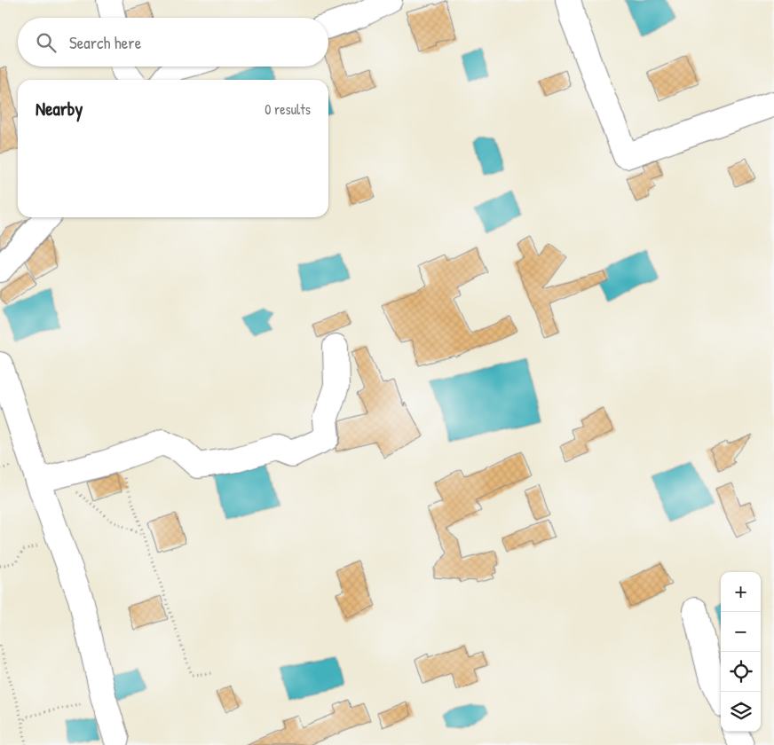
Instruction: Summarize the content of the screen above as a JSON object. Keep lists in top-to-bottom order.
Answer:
{
  "page": {
    "search": "Search here",
    "heading": ["Nearby", "0 results"],
    "map_buttons": ["+", "−"]
  }
}
